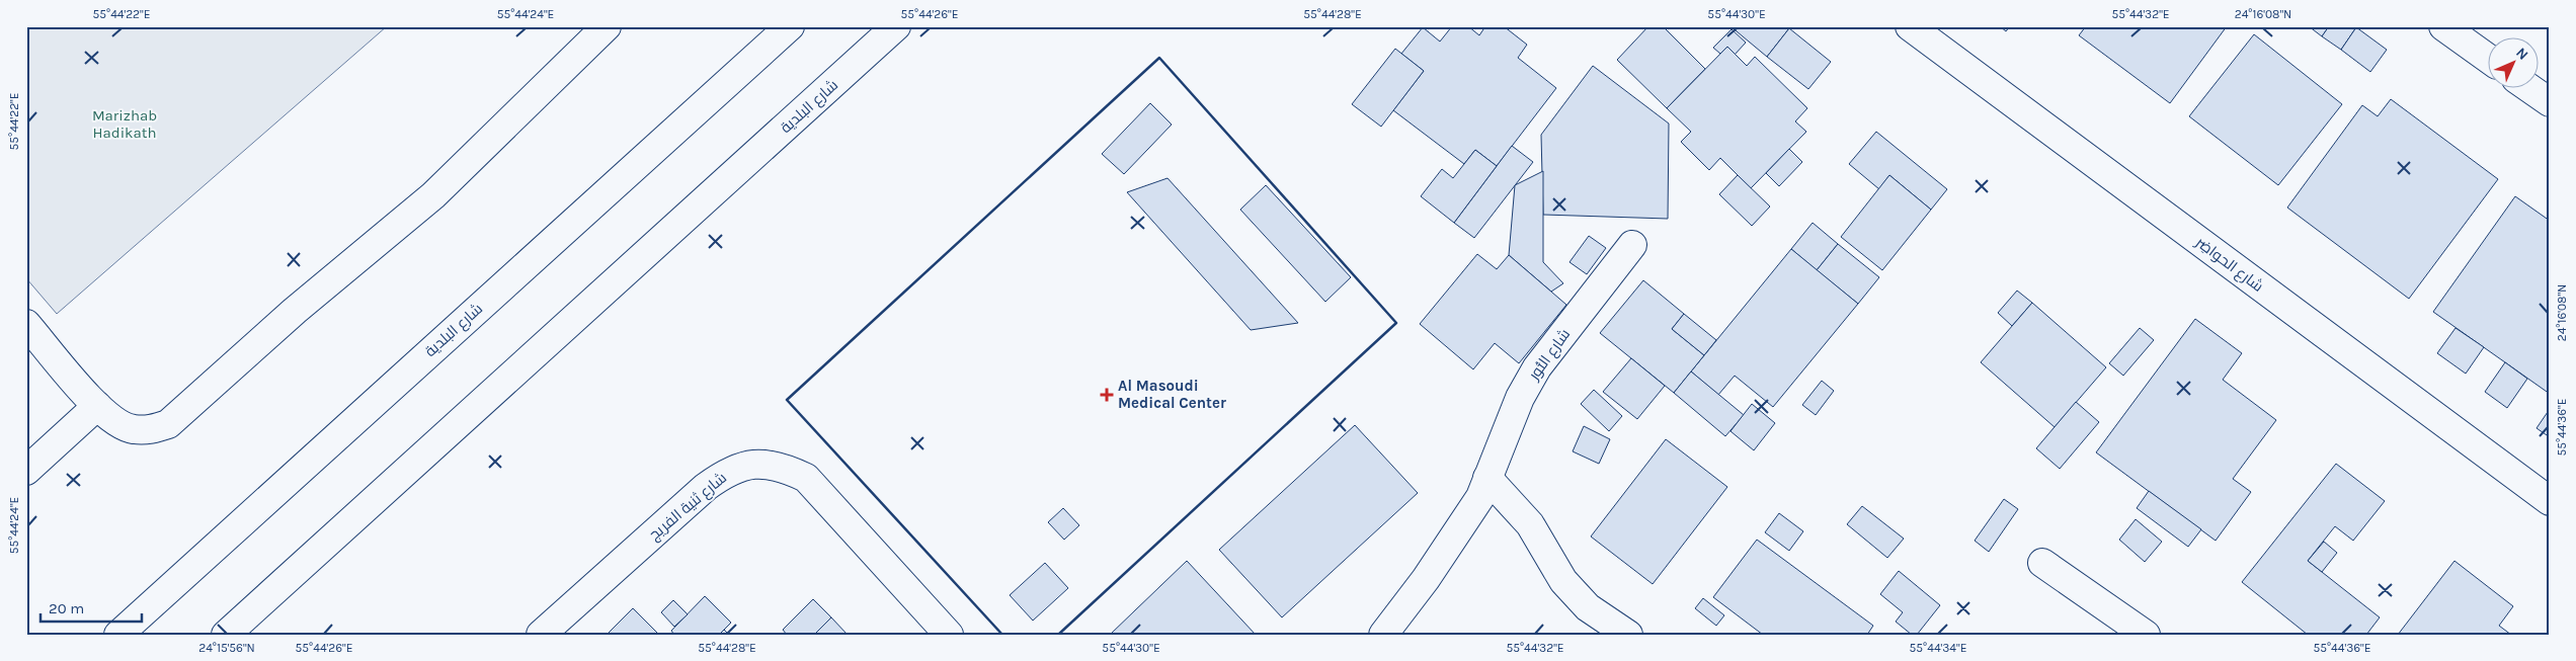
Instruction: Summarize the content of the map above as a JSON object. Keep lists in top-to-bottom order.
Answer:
{
  "streets": {
    "street": [
      "شارع البلدية",
      "شارع الحواضِر",
      "شارع النُّور",
      "شارع ثنية الفريج"
    ]
  },
  "parks": ["Marizhab Hadikath"],
  "places": {
    "health": ["Al Masoudi Medical Center"]
  },
  "scale_bar": "20 m",
  "north": "top right",
  "coordinates": [
    "55°44'22\"E",
    "55°44'24\"E",
    "55°44'26\"E",
    "55°44'28\"E",
    "55°44'30\"E",
    "55°44'32\"E",
    "24°16'08\"N",
    "55°44'36\"E",
    "24°15'56\"N",
    "55°44'34\"E"
  ]
}
